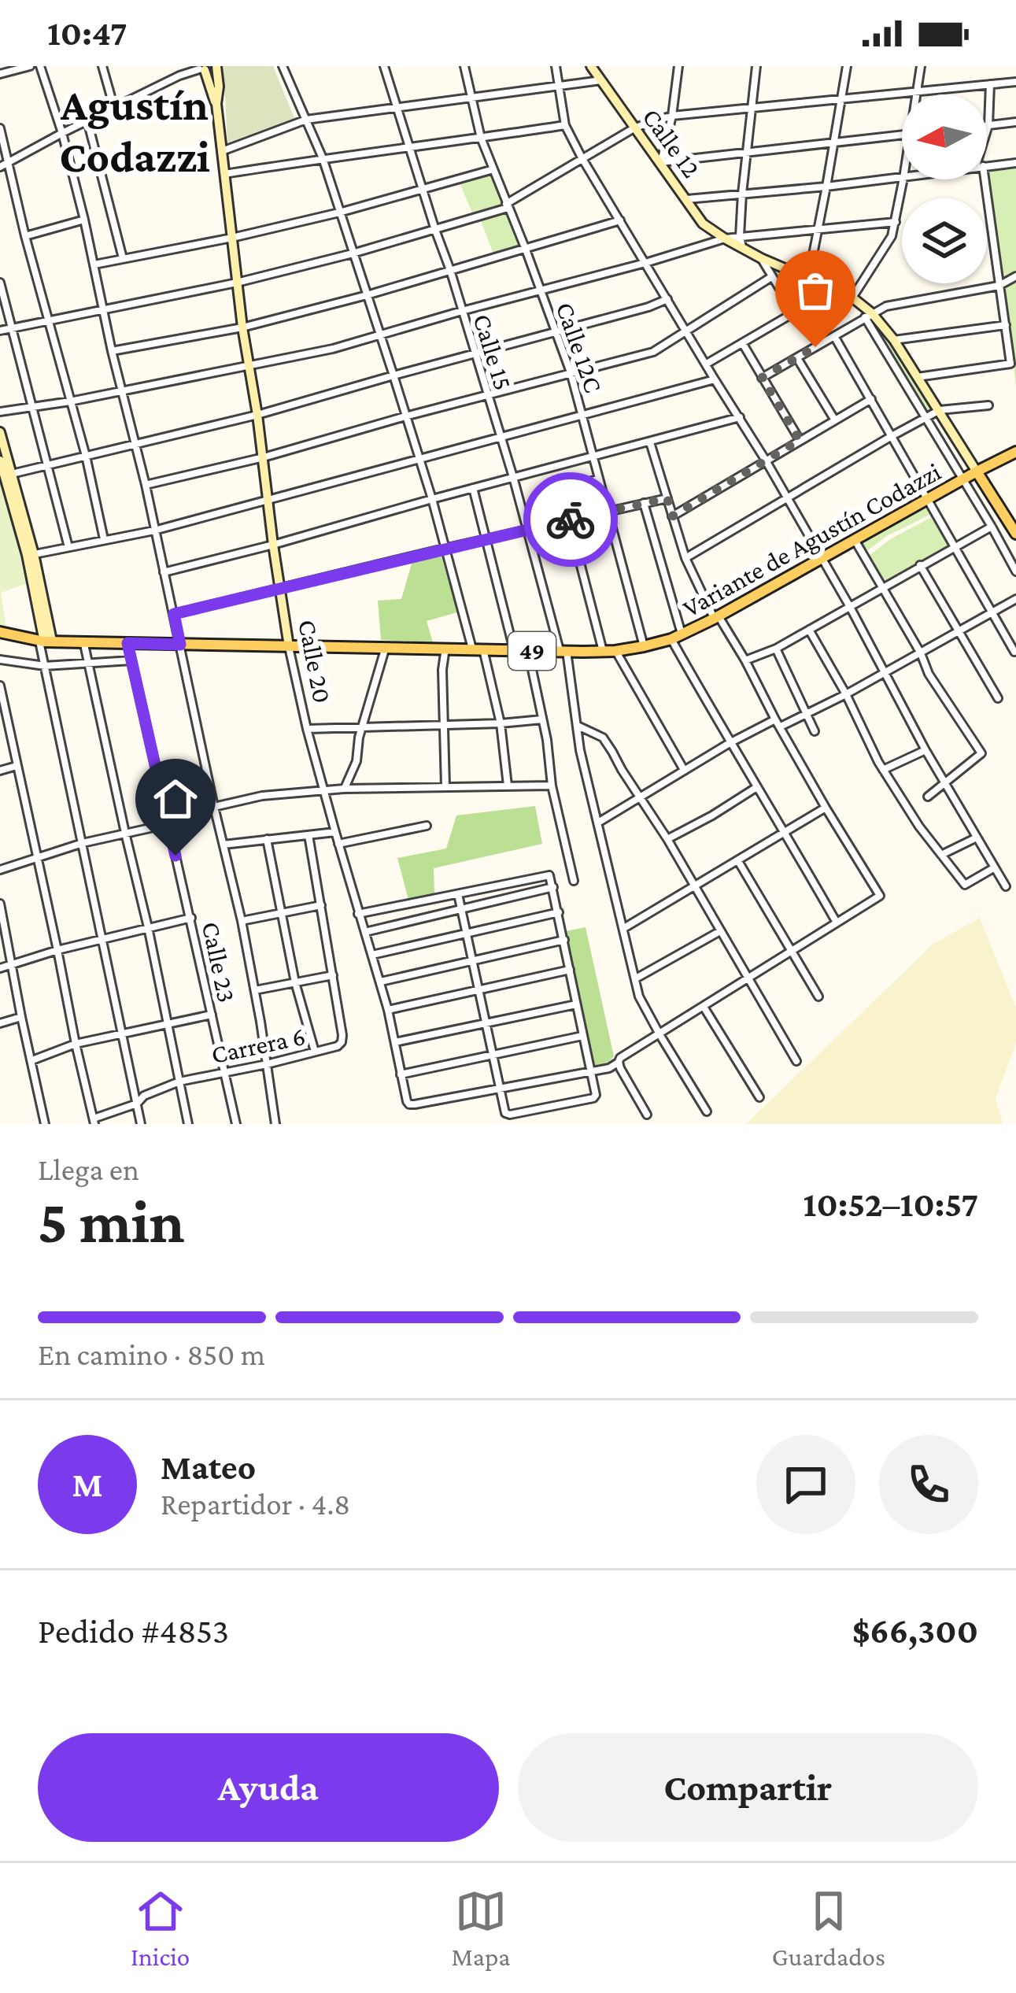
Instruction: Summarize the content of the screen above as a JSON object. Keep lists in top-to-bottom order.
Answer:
{
  "streets": {
    "main road": ["Variante de Agustín Codazzi", "49"],
    "street": [
      "Calle 12",
      "Calle 12C",
      "Calle 15",
      "Calle 20",
      "Calle 23",
      "Carrera 6"
    ]
  },
  "crossings": [
    ["Calle 12", "Variante de Agustín Codazzi"],
    ["Calle 12C", "Variante de Agustín Codazzi"],
    ["Calle 15", "Variante de Agustín Codazzi"],
    ["Variante de Agustín Codazzi", "Calle 20"],
    ["Variante de Agustín Codazzi", "Calle 23"],
    ["Calle 23", "Carrera 6"]
  ],
  "districts": ["Agustín Codazzi"],
  "north": "left",
  "page": {
    "status": "10:47",
    "heading": ["5 min", "Llega en", "10:52–10:57"],
    "panel": [
      "Mateo",
      "Repartidor · 4.8",
      "Pedido #4853",
      "$66,300"
    ],
    "bar": "En camino · 850 m",
    "round": "M",
    "buttons": ["Ayuda", "Compartir"],
    "tabs": ["Inicio", "Mapa", "Guardados"]
  }
}
